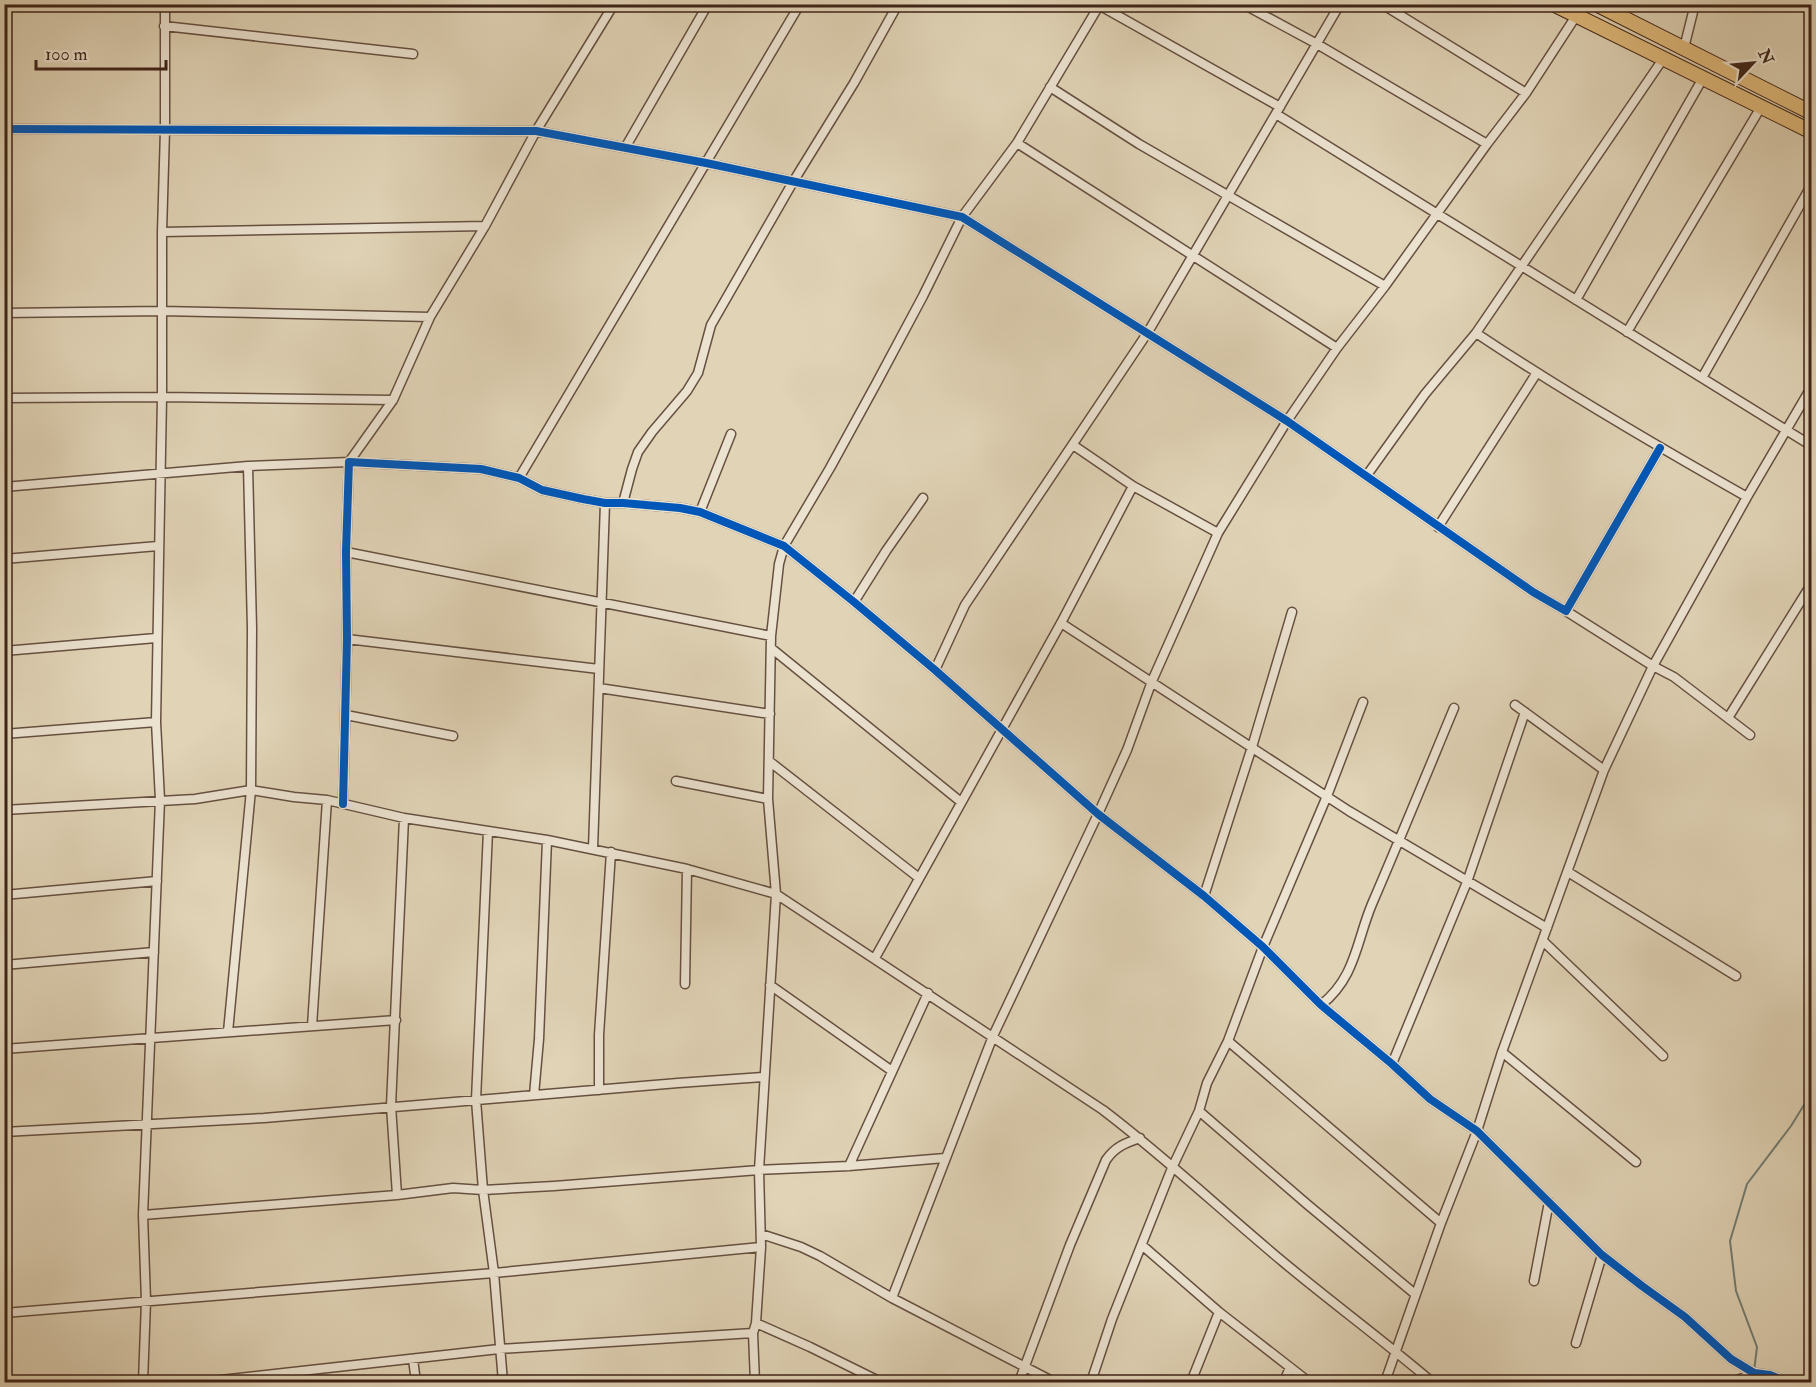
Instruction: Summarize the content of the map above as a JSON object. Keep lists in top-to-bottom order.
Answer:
{
  "scale_bar": "100 m",
  "north": "top right"
}
